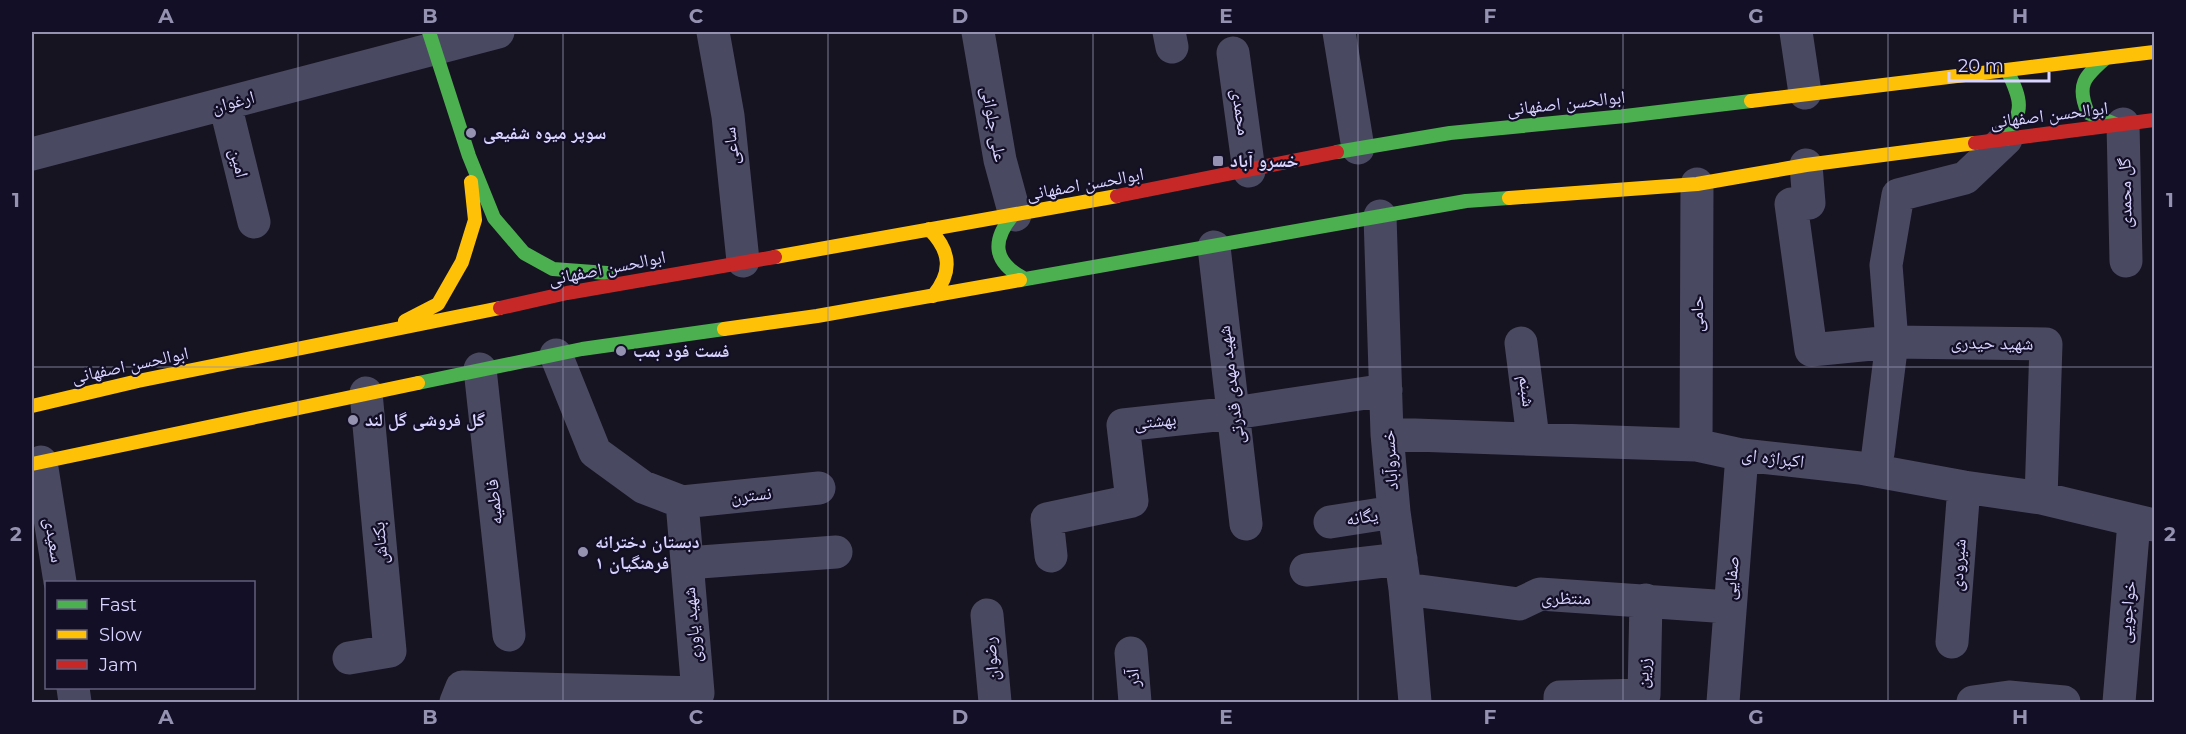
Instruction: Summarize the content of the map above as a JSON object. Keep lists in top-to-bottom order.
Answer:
{
  "streets": {
    "main road": ["ابوالحسن اصفهانی"],
    "street": [
      "ارغوان",
      "محمدی",
      "علی جلوانی",
      "ساعی",
      "امین",
      "گل محمدی",
      "حامی",
      "شهید حیدری",
      "شهید مهدی قدرتی",
      "شبنم",
      "بهشتی",
      "اکبراژه ای",
      "خسروآباد",
      "نسترن",
      "فاطمیه",
      "یگانه",
      "سعیدی",
      "بکتاش",
      "شیرودی",
      "صفایی",
      "منتظری",
      "خواجویی",
      "شهید یاوری",
      "رضوان",
      "زرین",
      "آذر"
    ]
  },
  "crossings": [
    ["ارغوان", "امین"],
    ["ابوالحسن اصفهانی", "محمدی"],
    ["ابوالحسن اصفهانی", "علی جلوانی"],
    ["ابوالحسن اصفهانی", "ساعی"],
    ["ابوالحسن اصفهانی", "گل محمدی"],
    ["ابوالحسن اصفهانی", "حامی"],
    ["ابوالحسن اصفهانی", "شهید حیدری"],
    ["ابوالحسن اصفهانی", "شهید مهدی قدرتی"],
    ["ابوالحسن اصفهانی", "خسروآباد"],
    ["ابوالحسن اصفهانی", "فاطمیه"],
    ["ابوالحسن اصفهانی", "سعیدی"],
    ["ابوالحسن اصفهانی", "بکتاش"],
    ["حامی", "اکبراژه ای"],
    ["شهید حیدری", "اکبراژه ای"],
    ["شهید مهدی قدرتی", "بهشتی"],
    ["شبنم", "اکبراژه ای"],
    ["بهشتی", "خسروآباد"],
    ["اکبراژه ای", "خسروآباد"],
    ["اکبراژه ای", "شیرودی"],
    ["اکبراژه ای", "صفایی"],
    ["اکبراژه ای", "خواجویی"],
    ["خسروآباد", "یگانه"],
    ["خسروآباد", "منتظری"],
    ["نسترن", "شهید یاوری"],
    ["صفایی", "منتظری"],
    ["منتظری", "زرین"]
  ],
  "places": {
    "other": [
      "سوپر میوه شفیعی",
      "فست فود بمب",
      "گل فروشی گل لند",
      "دبستان دخترانه فرهنگیان ۱"
    ],
    "transit": ["خسرو آباد"]
  },
  "legend": ["Fast", "Slow", "Jam"],
  "scale_bar": "20 m",
  "grid": {
    "columns": [
      "A",
      "B",
      "C",
      "D",
      "E",
      "F",
      "G",
      "H"
    ],
    "rows": ["1", "2"]
  }
}
